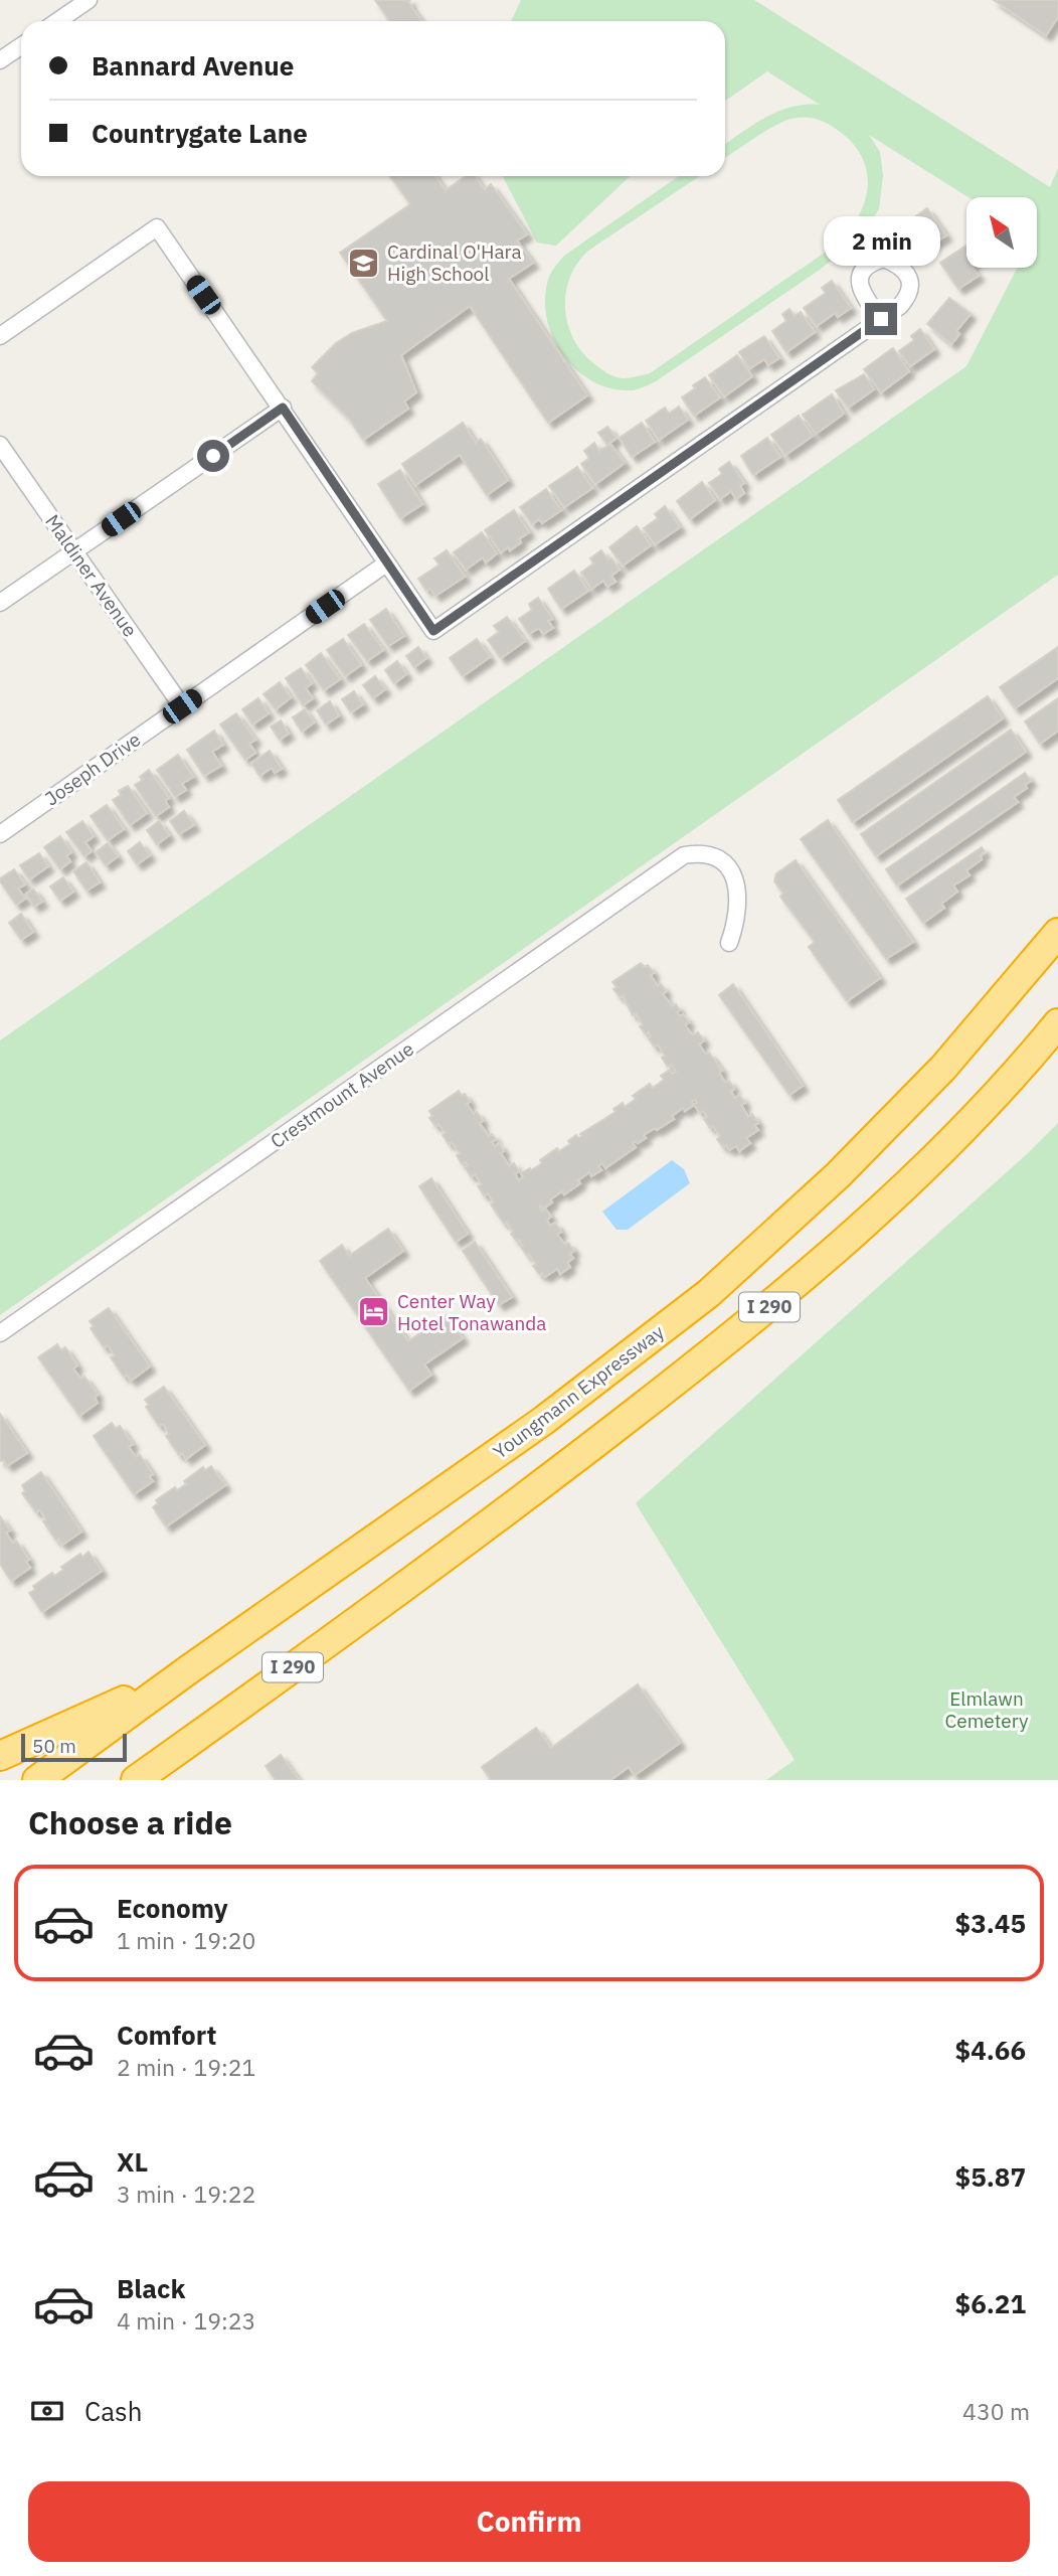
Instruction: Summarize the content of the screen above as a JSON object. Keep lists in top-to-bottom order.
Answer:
{
  "streets": {
    "highway": ["I 290", "Youngmann Expressway"],
    "street": ["Maldiner Avenue", "Joseph Drive", "Crestmount Avenue"]
  },
  "crossings": [
    ["Maldiner Avenue", "Joseph Drive"]
  ],
  "parks": ["Elmlawn Cemetery"],
  "places": {
    "school or university": ["Cardinal O'Hara High School"],
    "hotel": ["Center Way Hotel Tonawanda"]
  },
  "scale_bar": "50 m",
  "north": "top left",
  "page": {
    "banner": ["Bannard Avenue", "Countrygate Lane"],
    "bubble": "2 min",
    "scale": "50 m",
    "heading": "Choose a ride",
    "list": [
      {
        "name": "Economy",
        "note": "1 min · 19:20",
        "value": "$3.45"
      },
      {
        "name": "Comfort",
        "note": "2 min · 19:21",
        "value": "$4.66"
      },
      {
        "name": "XL",
        "note": "3 min · 19:22",
        "value": "$5.87"
      },
      {
        "name": "Black",
        "note": "4 min · 19:23",
        "value": "$6.21"
      }
    ],
    "pay": ["Cash", "430 m"],
    "buttons": "Confirm"
  }
}
